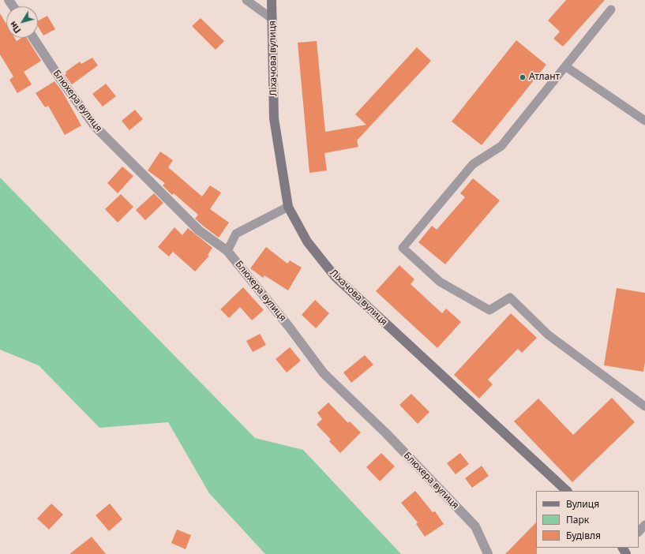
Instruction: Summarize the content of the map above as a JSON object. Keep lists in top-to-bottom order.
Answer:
{
  "streets": {
    "street": ["Ліхачова вулиця", "Блюхера вулиця"]
  },
  "places": ["Атлант"],
  "legend": ["Вулиця", "Парк", "Будівля"],
  "north": "bottom left"
}
